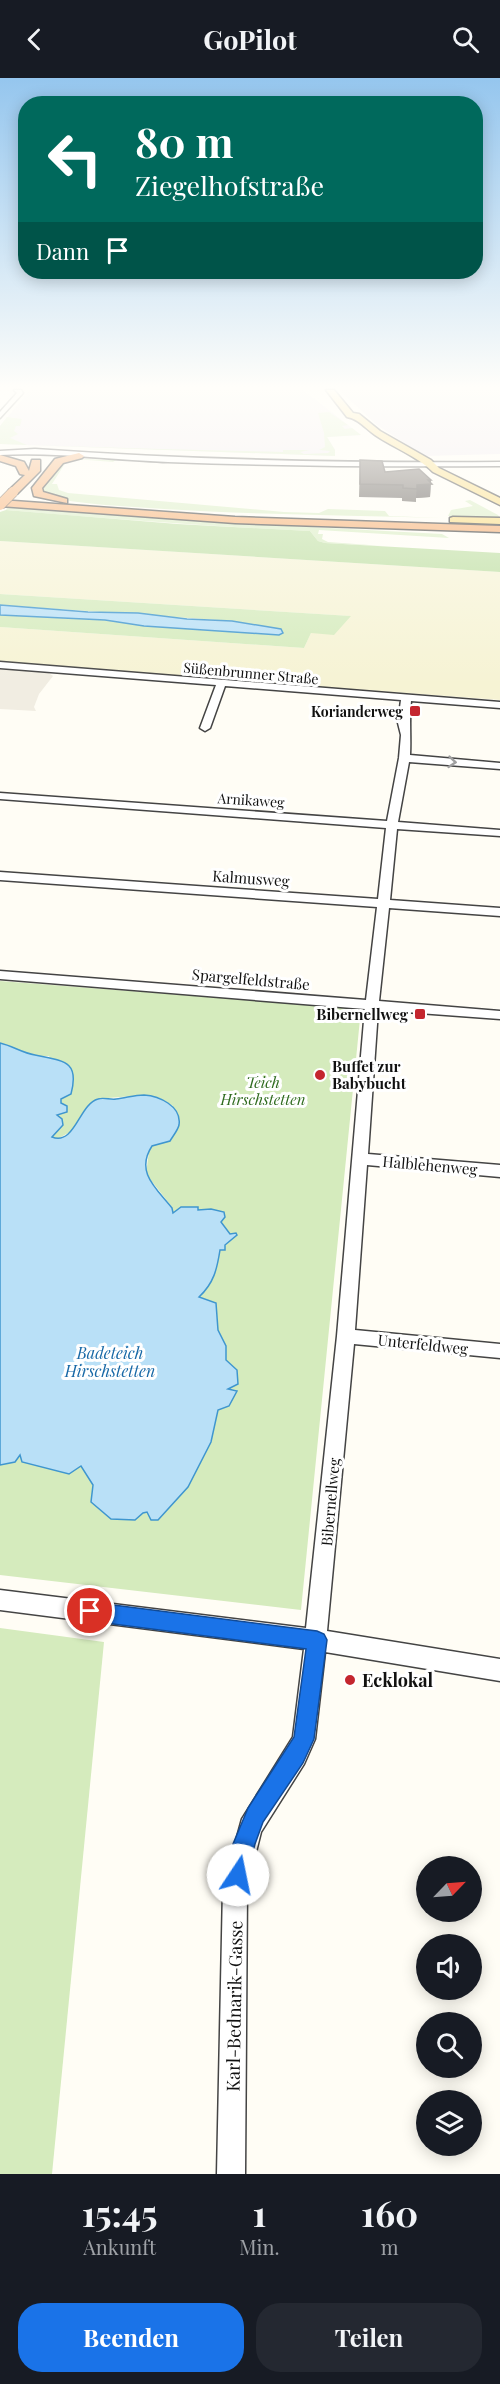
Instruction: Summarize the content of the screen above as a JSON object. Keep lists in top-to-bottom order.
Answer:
{
  "streets": {
    "street": [
      "Süßenbrunner Straße",
      "Arnikaweg",
      "Kalmusweg",
      "Spargelfeldstraße",
      "Halblehenweg",
      "Unterfeldweg",
      "Bibernellweg",
      "Karl-Bednarik-Gasse"
    ]
  },
  "crossings": [
    ["Arnikaweg", "Bibernellweg"],
    ["Kalmusweg", "Bibernellweg"],
    ["Spargelfeldstraße", "Bibernellweg"],
    ["Halblehenweg", "Bibernellweg"],
    ["Unterfeldweg", "Bibernellweg"],
    ["Bibernellweg", "Karl-Bednarik-Gasse"]
  ],
  "water": ["Badeteich Hirschstetten"],
  "parks": ["Teich Hirschstetten"],
  "places": {
    "transit": ["Korianderweg", "Bibernellweg"],
    "other": ["Buffet zur Babybucht", "Ecklokal"]
  },
  "north": "top right",
  "page": {
    "header": "GoPilot",
    "turn": ["80 m", "Ziegelhofstraße"],
    "then": "Dann",
    "eta": [
      "15:45",
      "Ankunft",
      "1",
      "Min.",
      "160",
      "m"
    ],
    "buttons": ["Beenden", "Teilen"]
  }
}
